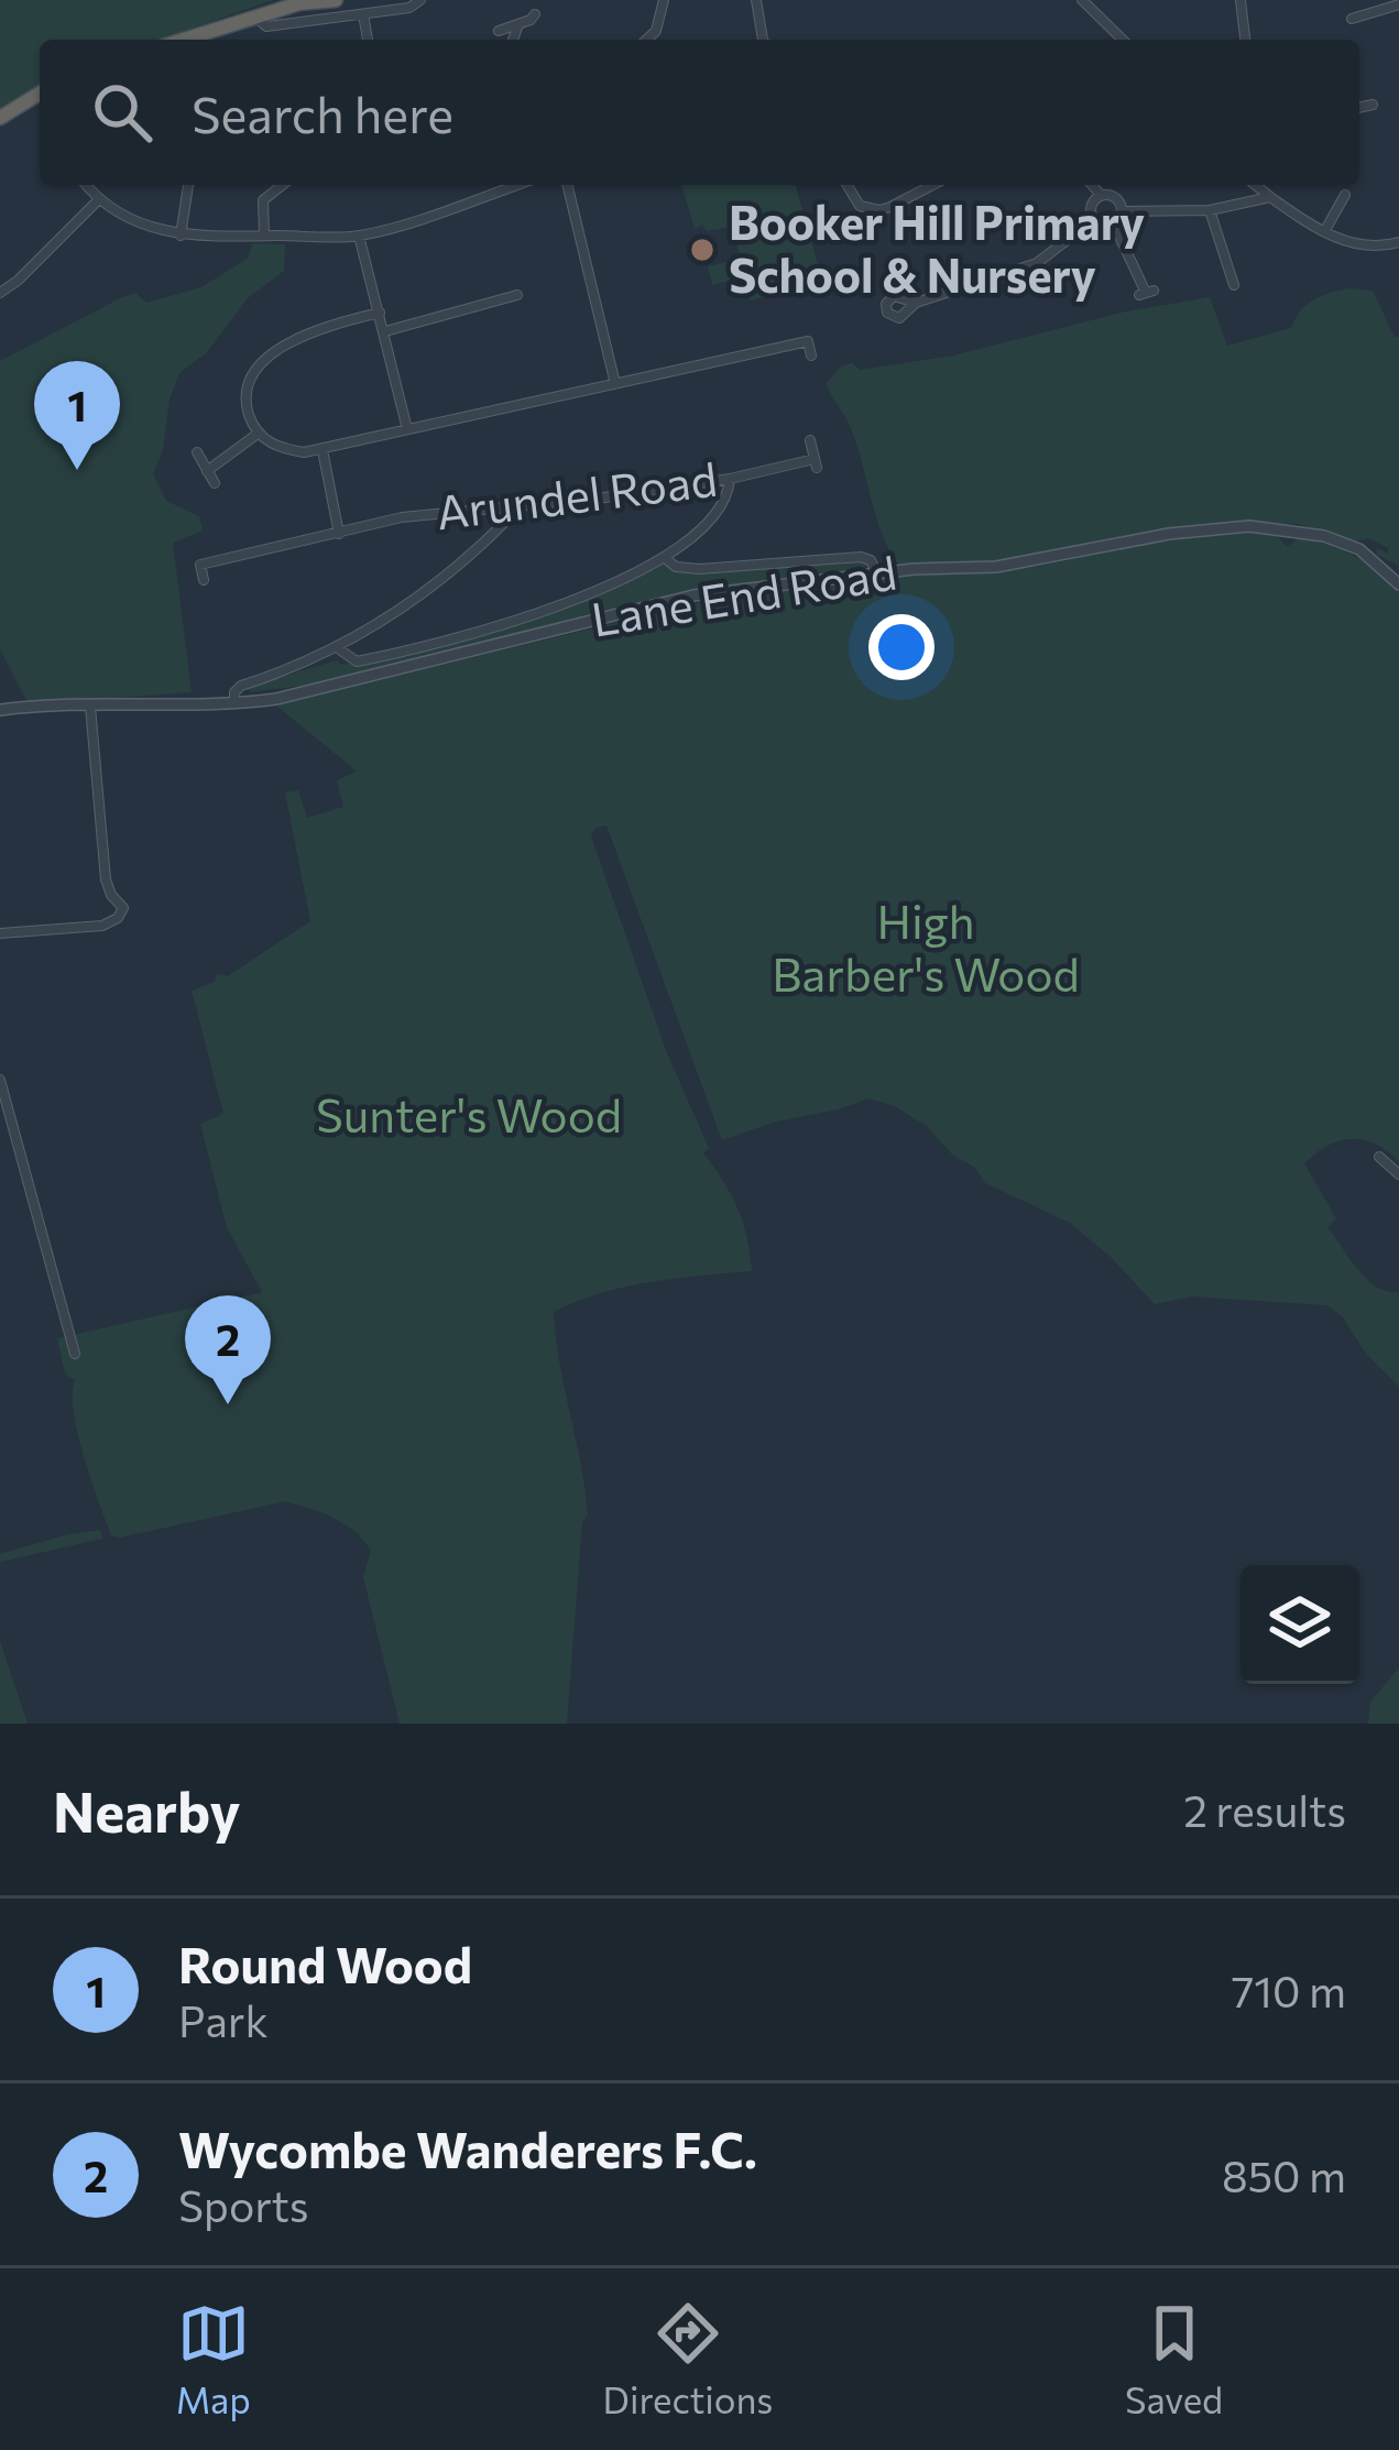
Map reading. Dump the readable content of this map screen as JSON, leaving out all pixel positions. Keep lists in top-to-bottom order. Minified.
{"streets":{"street":["Arundel Road","Lane End Road"]},"parks":["High Barber's Wood","Sunter's Wood"],"places":["Booker Hill Primary School & Nursery"],"page":{"search":"Search here","pins":["1","2"],"heading":["Nearby","2 results"],"list":[{"mark":"1","name":"Round Wood","note":"Park","value":"710 m"},{"mark":"2","name":"Wycombe Wanderers F.C.","note":"Sports","value":"850 m"}],"nav":["Map","Directions","Saved"]}}
